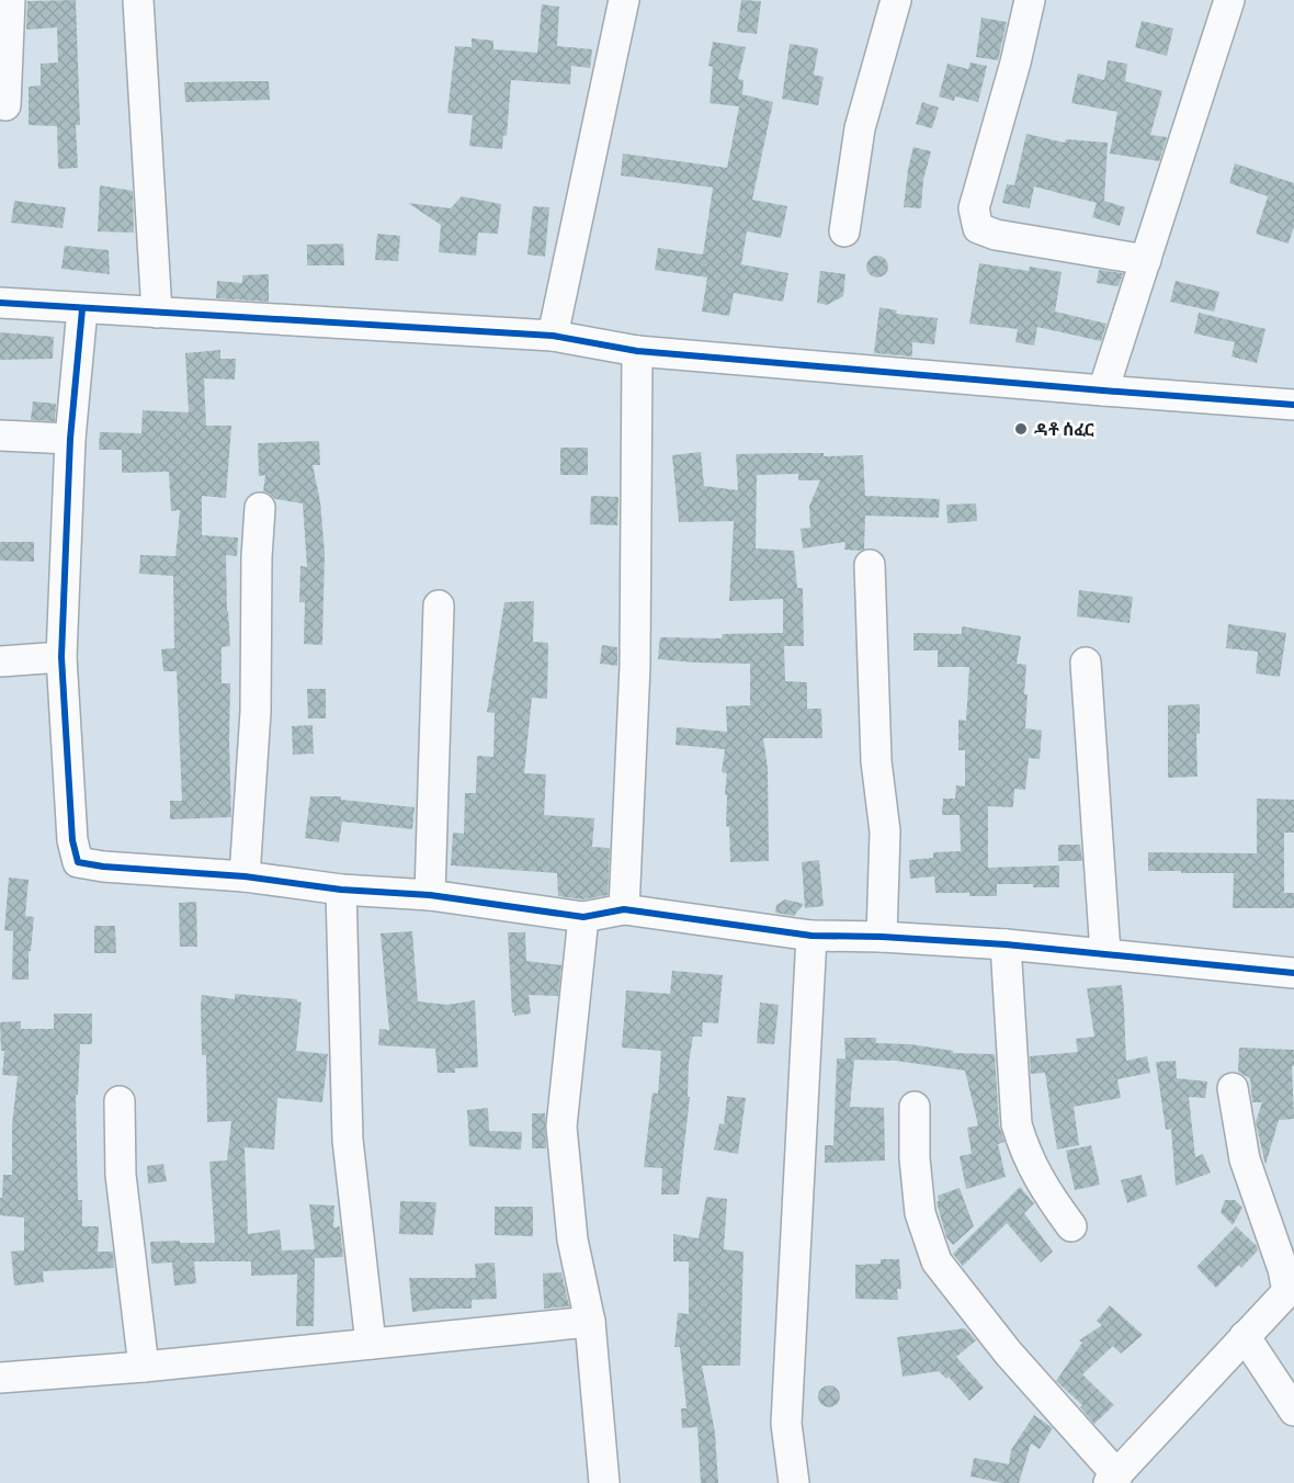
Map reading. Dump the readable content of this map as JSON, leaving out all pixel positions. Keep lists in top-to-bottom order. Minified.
{"places":["ዳቶ ሰፈር"]}
